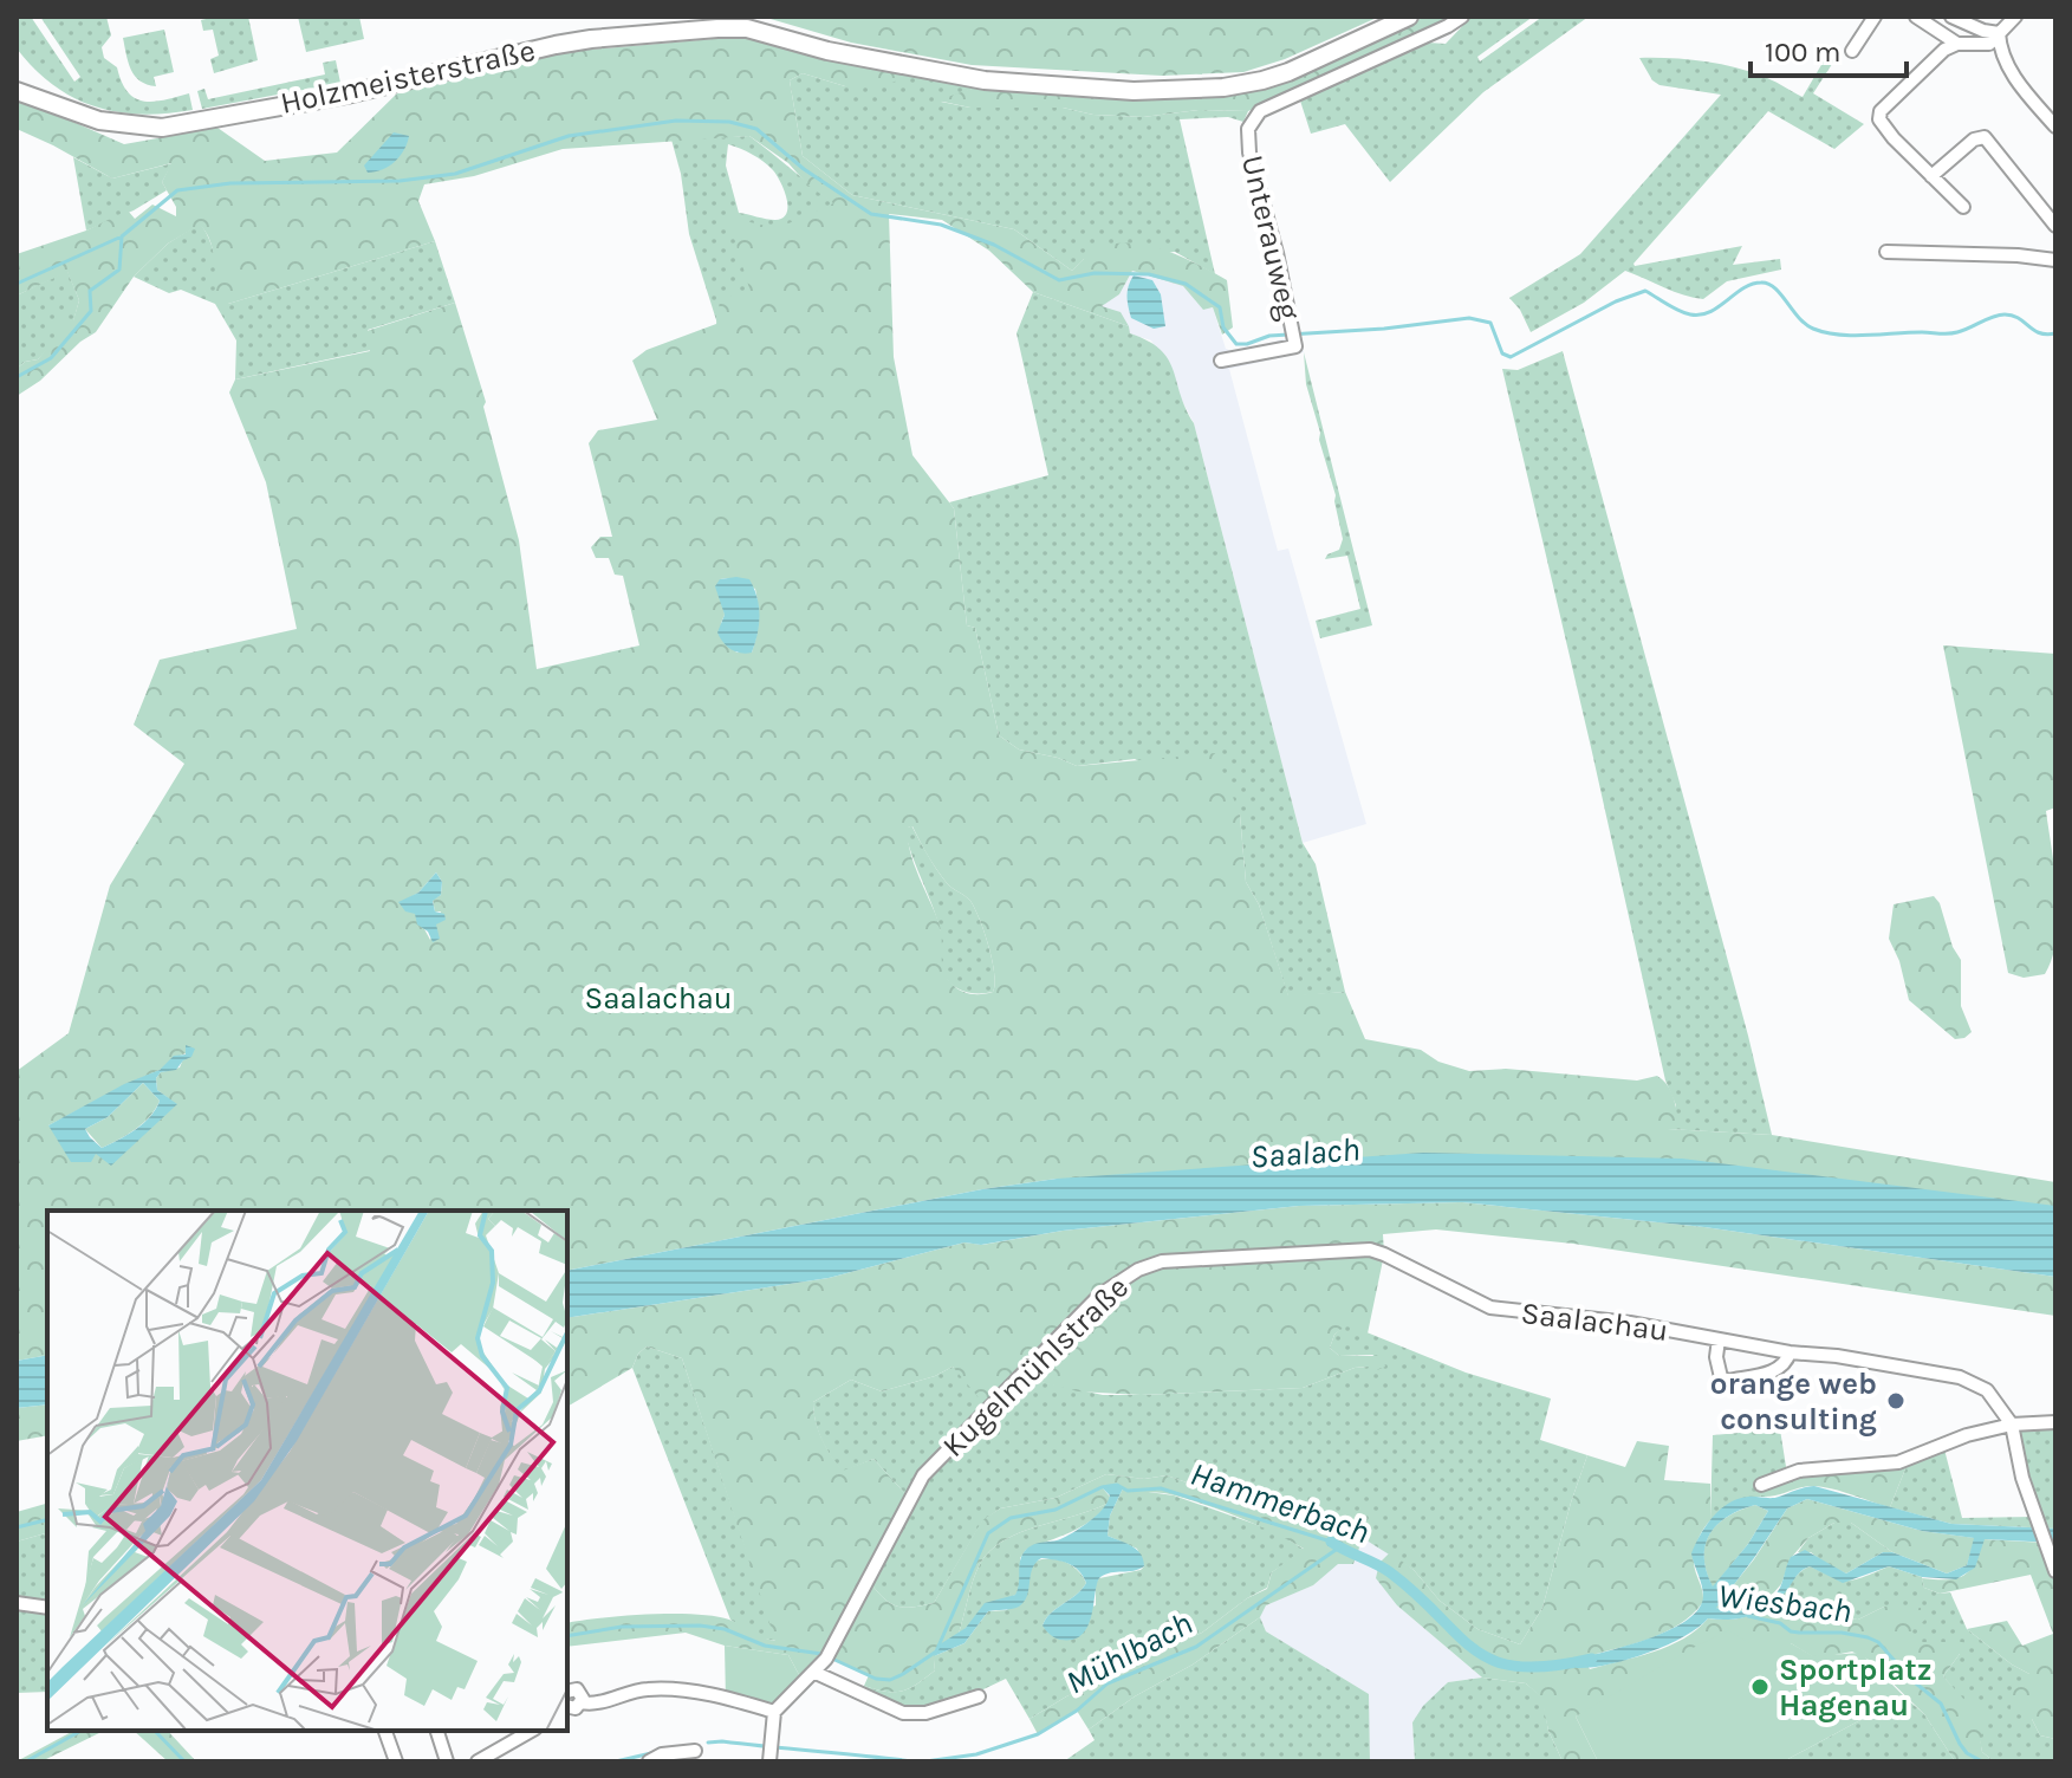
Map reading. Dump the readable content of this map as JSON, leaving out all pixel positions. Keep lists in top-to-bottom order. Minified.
{"streets":{"street":["Holzmeisterstraße","Unterauweg","Saalachau","Kugelmühlstraße"]},"crossings":[["Saalachau","Kugelmühlstraße"]],"water":["Saalach","Hammerbach","Wiesbach","Mühlbach"],"parks":["Saalachau"],"places":["orange web consulting","Sportplatz Hagenau"],"scale_bar":"100 m"}
